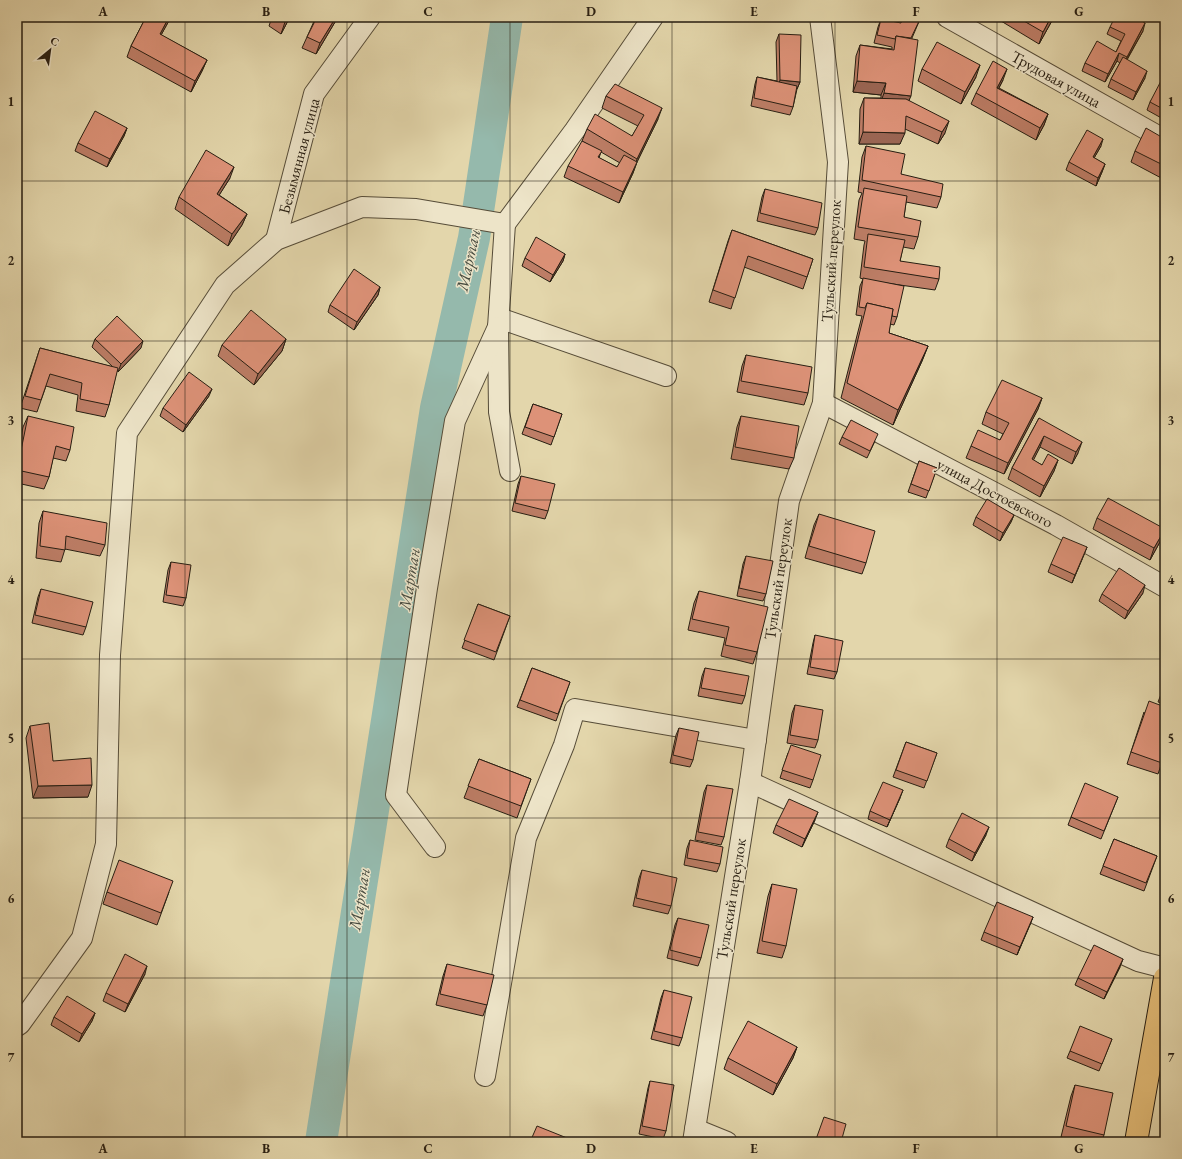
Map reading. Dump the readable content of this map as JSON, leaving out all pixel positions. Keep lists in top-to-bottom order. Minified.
{"streets":{"street":["Трудовая улица","Безымянная улица","Тульский переулок","улица Достоевского"]},"crossings":[["Тульский переулок","улица Достоевского"]],"water":["Мартан"],"north":"top right","grid":{"columns":["A","B","C","D","E","F","G"],"rows":["1","2","3","4","5","6","7"]}}
